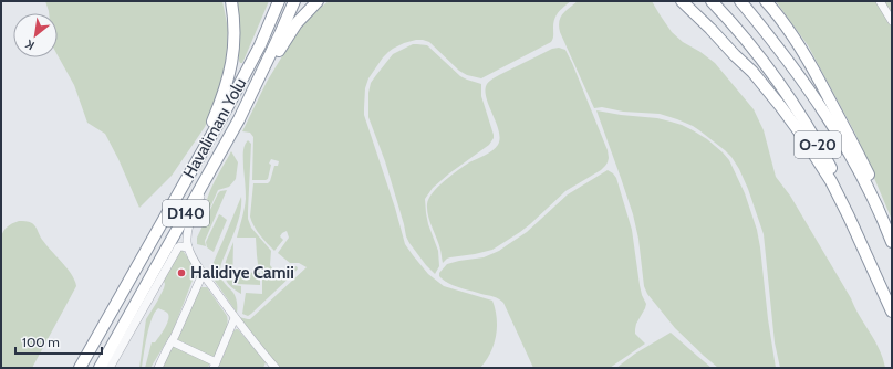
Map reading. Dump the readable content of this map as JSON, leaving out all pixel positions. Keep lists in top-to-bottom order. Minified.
{"streets":{"highway":["Havalimanı Yolu","O-20","D140"]},"places":["Halidiye Camii"],"scale_bar":"100 m","north":"bottom left"}
